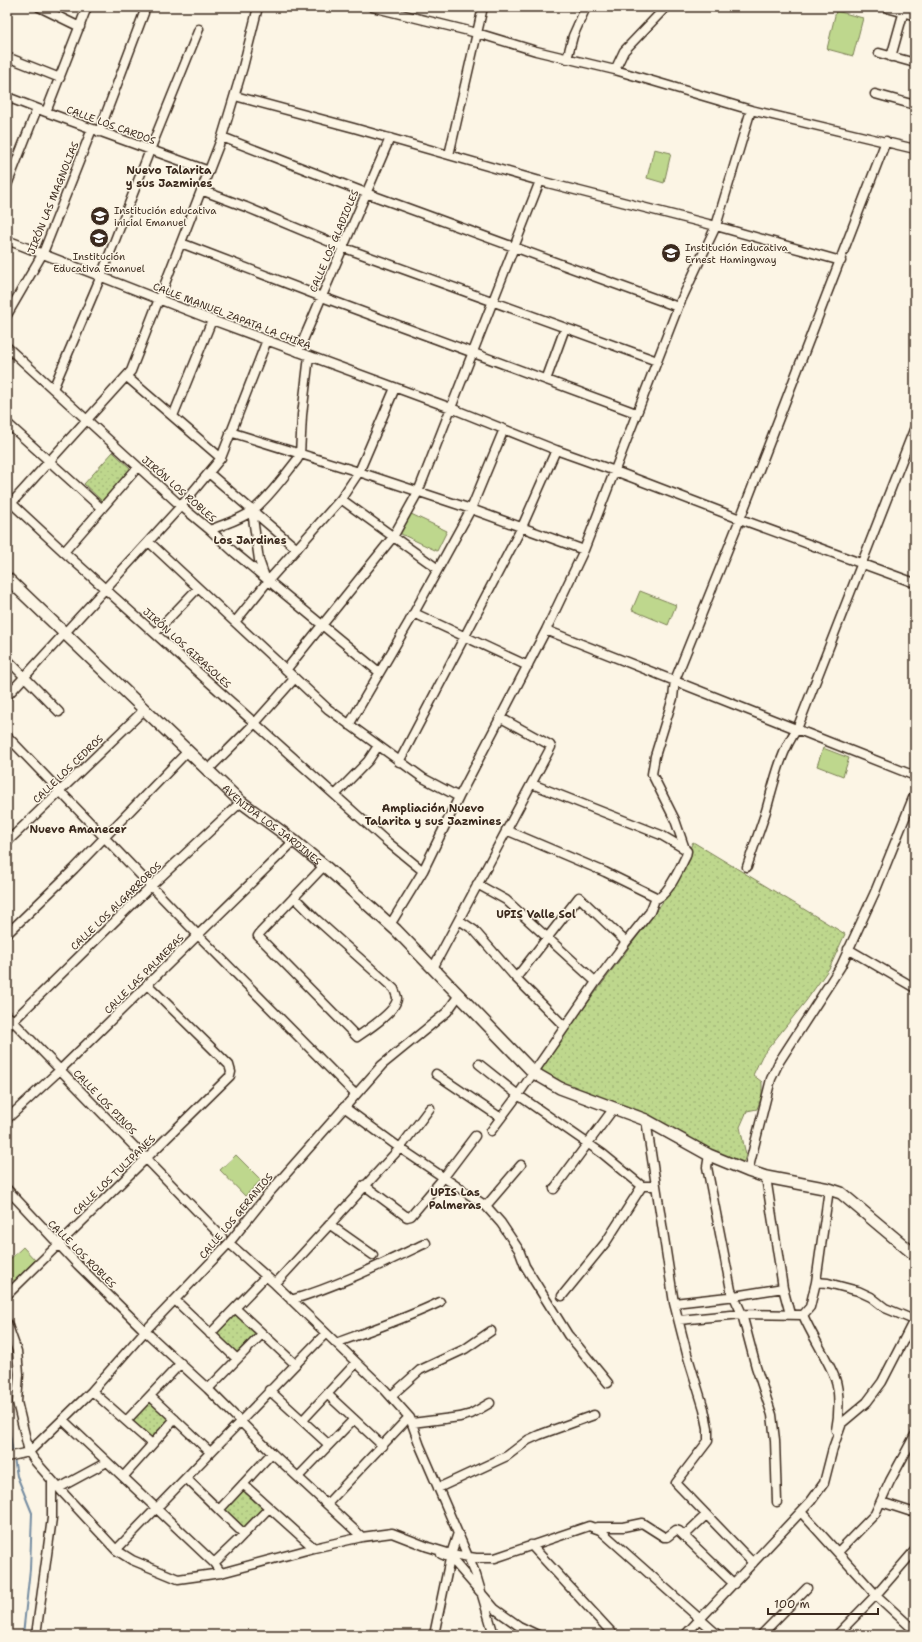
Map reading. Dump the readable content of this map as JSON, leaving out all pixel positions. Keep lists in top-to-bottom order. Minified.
{"streets":{"street":["CALLE LOS CARDOS","JIRÓN LAS MAGNOLIAS","CALLE LOS GLADIOLES","CALLE MANUEL ZAPATA LA CHIRA","JIRÓN LOS ROBLES","JIRÓN LOS GIRASOLES","CALLE LOS CEDROS","AVENIDA LOS JARDINES","CALLE LOS ALGARROBOS","CALLE LAS PALMERAS","CALLE LOS PINOS","CALLE LOS TULIPANES","CALLE LOS GERANIOS","CALLE LOS ROBLES"]},"crossings":[["CALLE LOS CARDOS","JIRÓN LAS MAGNOLIAS"],["JIRÓN LAS MAGNOLIAS","CALLE MANUEL ZAPATA LA CHIRA"],["CALLE LOS GLADIOLES","CALLE MANUEL ZAPATA LA CHIRA"],["CALLE LOS CEDROS","AVENIDA LOS JARDINES"],["AVENIDA LOS JARDINES","CALLE LOS ALGARROBOS"],["AVENIDA LOS JARDINES","CALLE LAS PALMERAS"],["AVENIDA LOS JARDINES","CALLE LOS GERANIOS"],["CALLE LOS ALGARROBOS","CALLE LOS PINOS"],["CALLE LAS PALMERAS","CALLE LOS PINOS"],["CALLE LAS PALMERAS","CALLE LOS TULIPANES"],["CALLE LOS PINOS","CALLE LOS TULIPANES"],["CALLE LOS TULIPANES","CALLE LOS ROBLES"],["CALLE LOS GERANIOS","CALLE LOS ROBLES"]],"districts":["Nuevo Talarita y sus Jazmines","Los Jardines","Ampliación Nuevo Talarita y sus Jazmines","Nuevo Amanecer","UPIS Valle Sol","UPIS Las Palmeras"],"places":{"school or university":["Institución educativa inicial Emanuel","Institución Educativa Emanuel","Institución Educativa Ernest Hamingway"]},"scale_bar":"100 m"}
